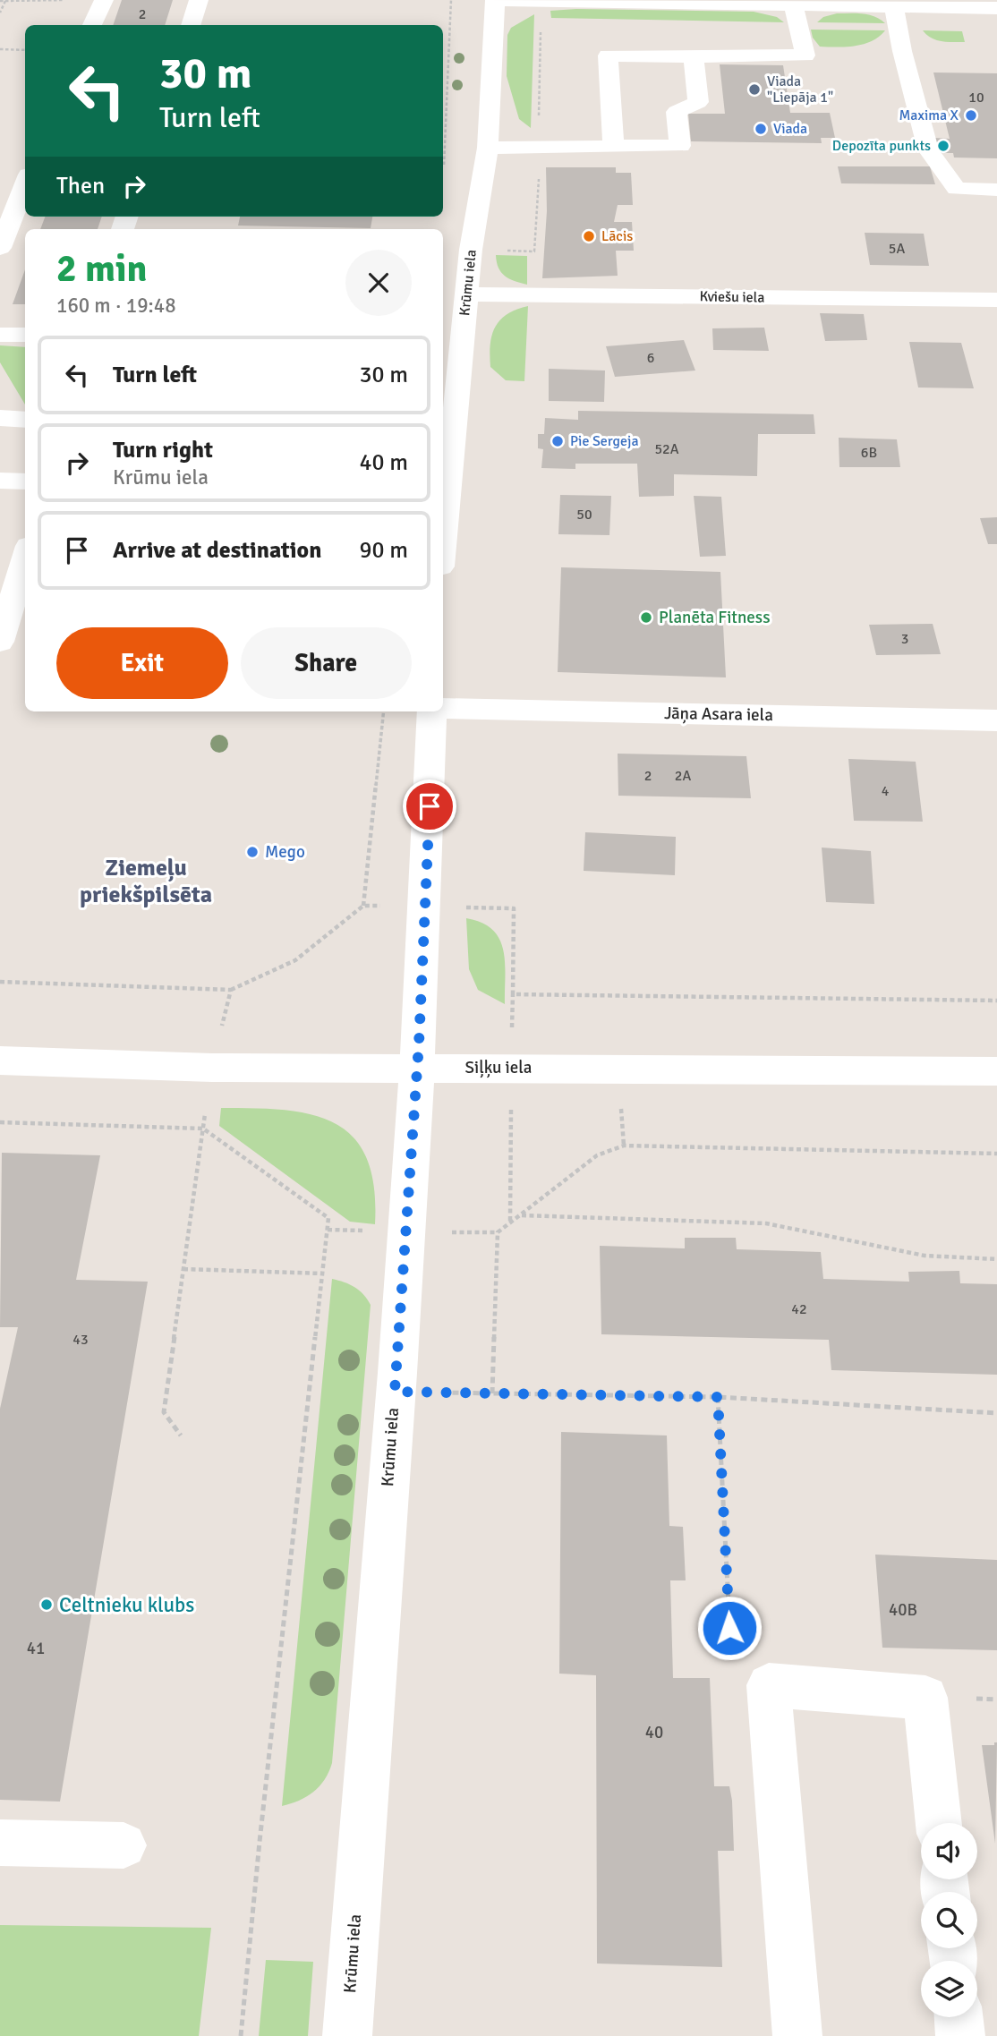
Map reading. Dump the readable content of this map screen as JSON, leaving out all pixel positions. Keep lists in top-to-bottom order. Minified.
{"streets":{"street":["Krūmu iela","Kviešu iela","Jāņa Asara iela","Siļķu iela"]},"crossings":[["Krūmu iela","Kviešu iela"],["Krūmu iela","Siļķu iela"]],"districts":["Ziemeļu priekšpilsēta"],"places":["Viada \"Liepāja 1\"","Maxima X","Viada","Depozīta punkts","Lācis","Pie Sergeja","Planēta Fitness","Mego","Celtnieku klubs"],"house_numbers":["2","10","5A","6","52A","6B","50","3","2","2A","4","42","43","40B","41","40"],"page":{"turn":["30 m","Turn left"],"then":"Then","heading":["2 min","160 m · 19:48"],"list":[{"name":"Turn left","value":"30 m"},{"name":"Turn right","note":"Krūmu iela","value":"40 m"},{"name":"Arrive at destination","value":"90 m"}],"buttons":["Exit","Share"]}}
